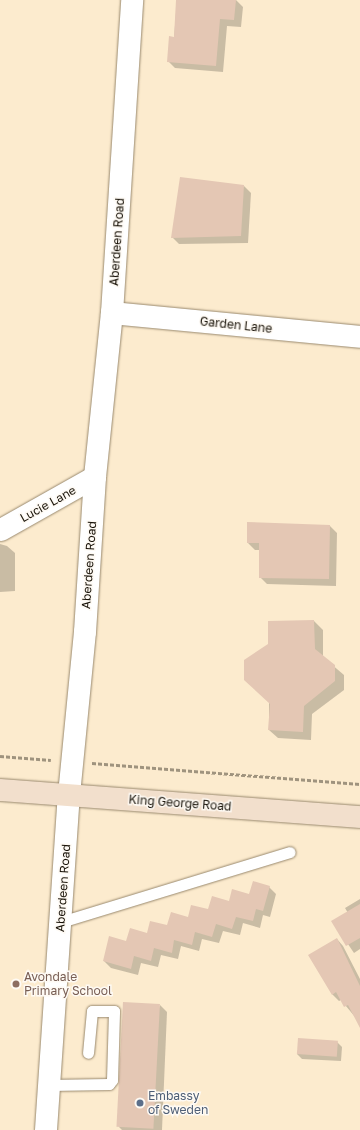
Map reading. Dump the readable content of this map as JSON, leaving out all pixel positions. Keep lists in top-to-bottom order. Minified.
{"streets":{"main road":["King George Road"],"street":["Aberdeen Road","Garden Lane","Lucie Lane"]},"crossings":[["Aberdeen Road","Garden Lane"],["Aberdeen Road","Lucie Lane"],["Aberdeen Road","King George Road"]],"places":["Avondale Primary School","Embassy of Sweden"]}
